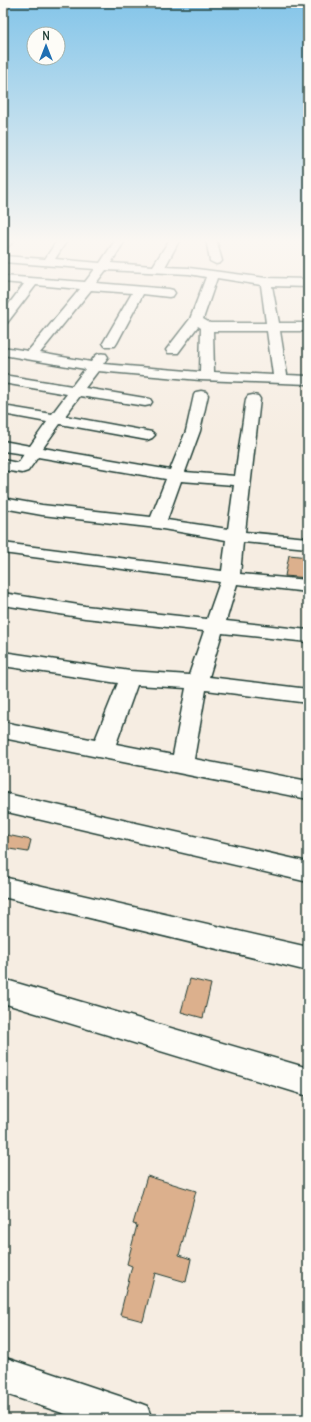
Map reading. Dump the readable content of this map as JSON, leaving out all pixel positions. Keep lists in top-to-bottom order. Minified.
{"north":"top"}
